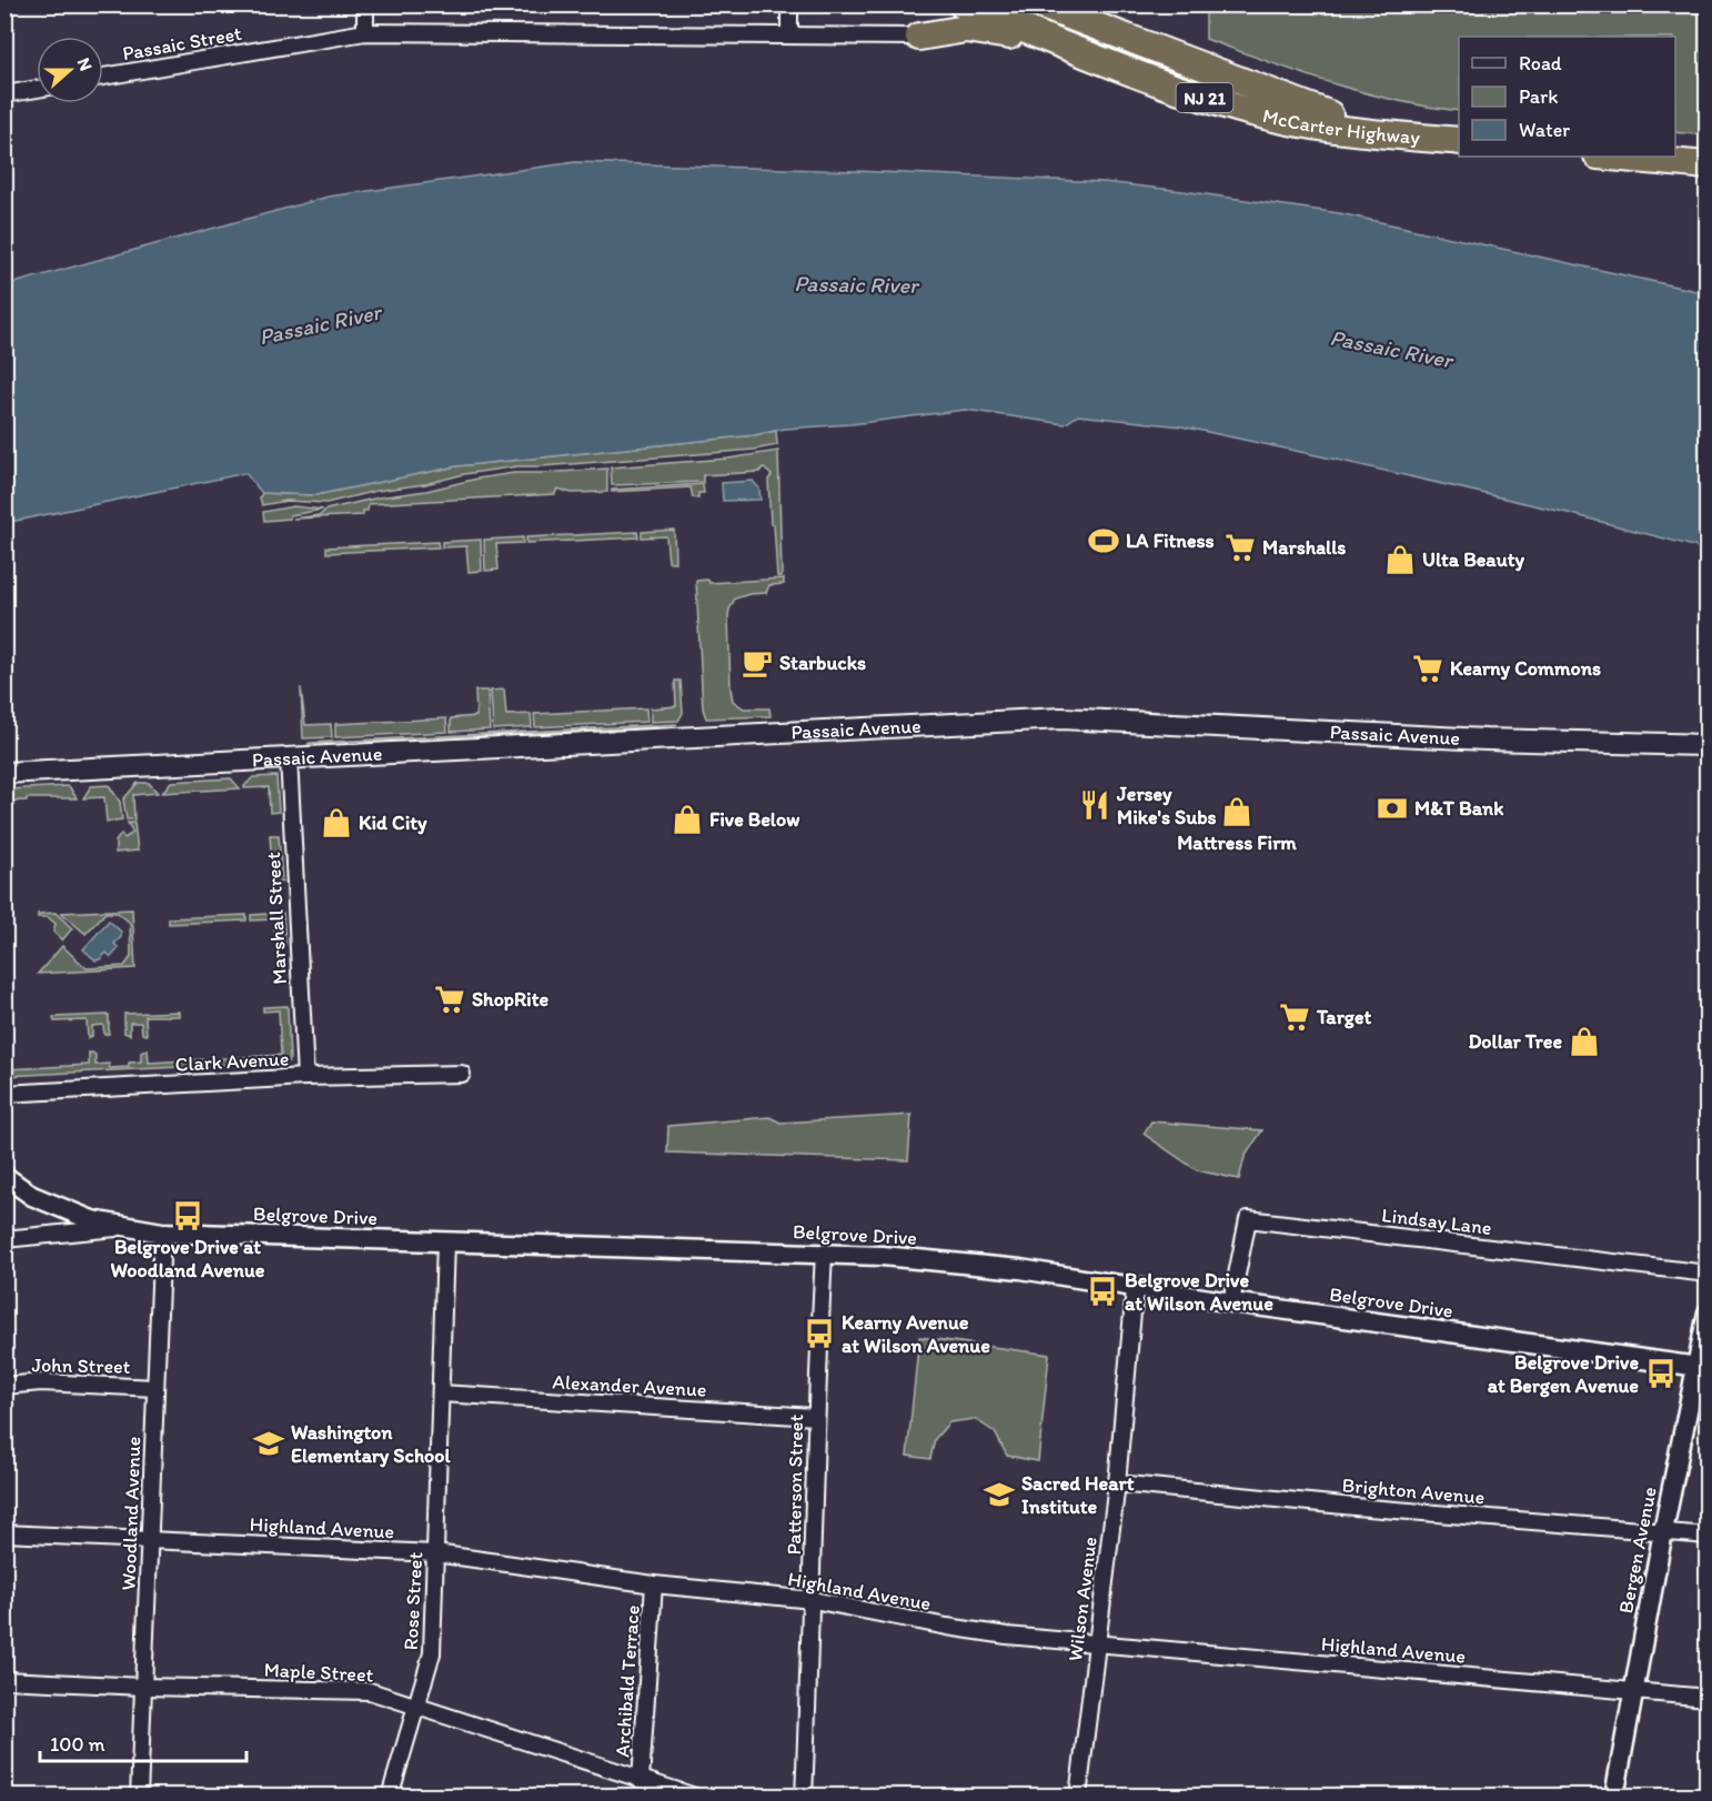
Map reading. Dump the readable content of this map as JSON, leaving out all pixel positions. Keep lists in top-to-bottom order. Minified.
{"streets":{"highway":["NJ 21","McCarter Highway"],"main road":["Passaic Avenue"],"street":["Passaic Street","Marshall Street","Clark Avenue","Belgrove Drive","Lindsay Lane","John Street","Alexander Avenue","Patterson Street","Brighton Avenue","Woodland Avenue","Highland Avenue","Bergen Avenue","Wilson Avenue","Rose Street","Maple Street","Archibald Terrace"]},"crossings":[["Passaic Avenue","Marshall Street"],["Marshall Street","Clark Avenue"],["Belgrove Drive","Lindsay Lane"],["Belgrove Drive","Patterson Street"],["Belgrove Drive","Woodland Avenue"],["Belgrove Drive","Bergen Avenue"],["Belgrove Drive","Wilson Avenue"],["Belgrove Drive","Rose Street"],["John Street","Woodland Avenue"],["Alexander Avenue","Patterson Street"],["Alexander Avenue","Rose Street"],["Patterson Street","Highland Avenue"],["Brighton Avenue","Bergen Avenue"],["Brighton Avenue","Wilson Avenue"],["Woodland Avenue","Highland Avenue"],["Woodland Avenue","Maple Street"],["Highland Avenue","Bergen Avenue"],["Highland Avenue","Wilson Avenue"],["Highland Avenue","Rose Street"],["Highland Avenue","Archibald Terrace"],["Rose Street","Maple Street"],["Maple Street","Archibald Terrace"]],"water":["Passaic River"],"places":{"sports":["LA Fitness"],"supermarket":["Marshalls","Kearny Commons","ShopRite","Target"],"shop":["Ulta Beauty","Mattress Firm","Five Below","Kid City","Dollar Tree"],"cafe":["Starbucks"],"restaurant":["Jersey Mike's Subs"],"bank":["M&T Bank"],"bus stop":["Belgrove Drive at Woodland Avenue","Belgrove Drive at Wilson Avenue","Kearny Avenue at Wilson Avenue","Belgrove Drive at Bergen Avenue"],"school or university":["Washington Elementary School","Sacred Heart Institute"]},"legend":["Road","Park","Water"],"scale_bar":"100 m","north":"right"}
